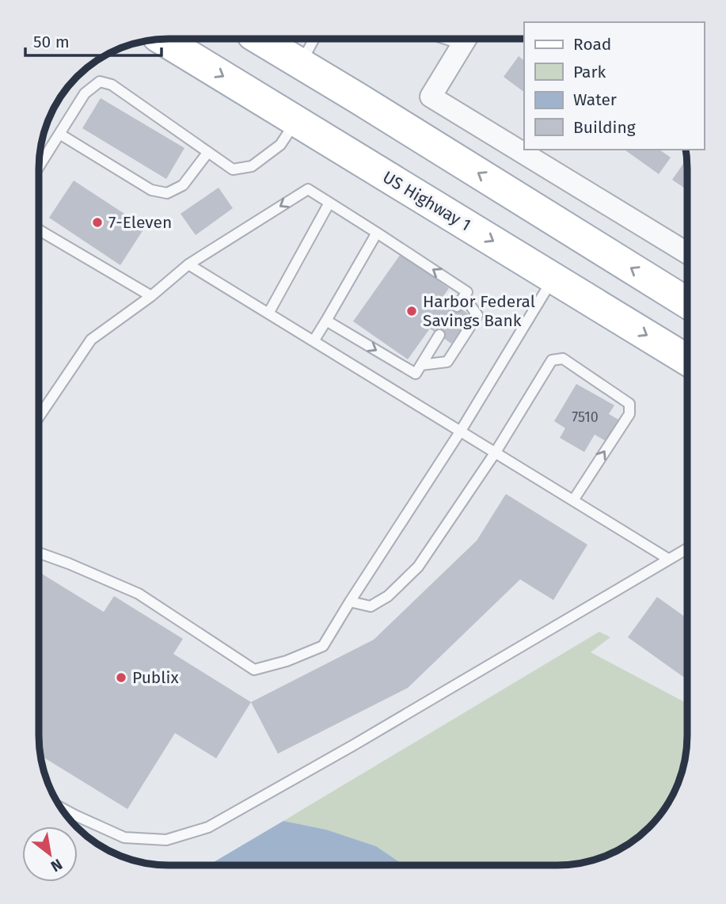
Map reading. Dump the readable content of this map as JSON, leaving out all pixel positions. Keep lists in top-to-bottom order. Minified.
{"streets":{"main road":["US Highway 1"]},"places":["7-Eleven","Harbor Federal Savings Bank","Publix"],"house_numbers":["7510"],"legend":["Road","Park","Water","Building"],"scale_bar":"50 m","north":"bottom right"}
